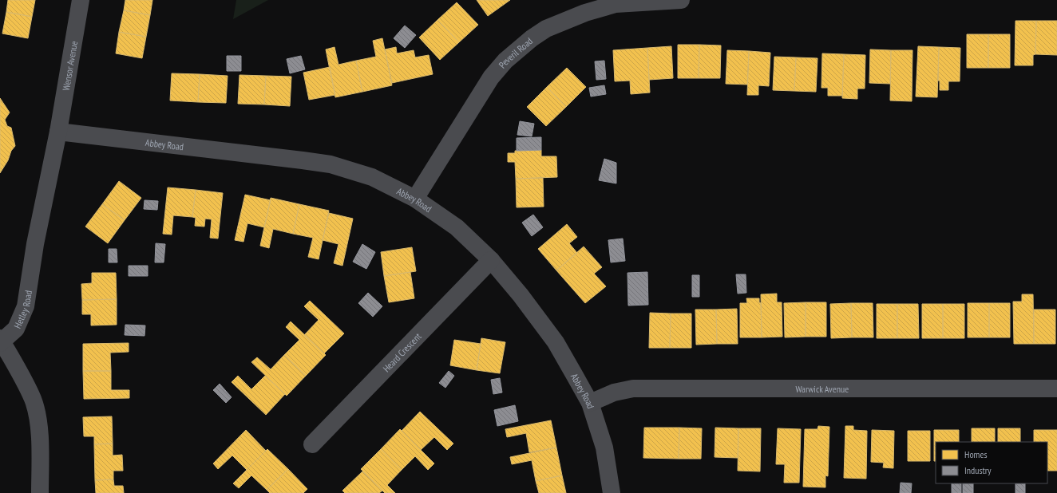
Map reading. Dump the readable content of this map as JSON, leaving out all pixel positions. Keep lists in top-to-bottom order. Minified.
{"streets":{"street":["Peveril Road","Wensor Avenue","Abbey Road","Hetley Road","Heard Crescent","Warwick Avenue"]},"crossings":[["Peveril Road","Abbey Road"],["Wensor Avenue","Abbey Road"],["Wensor Avenue","Hetley Road"],["Abbey Road","Hetley Road"],["Abbey Road","Heard Crescent"],["Abbey Road","Warwick Avenue"]],"legend":["Homes","Industry"]}
